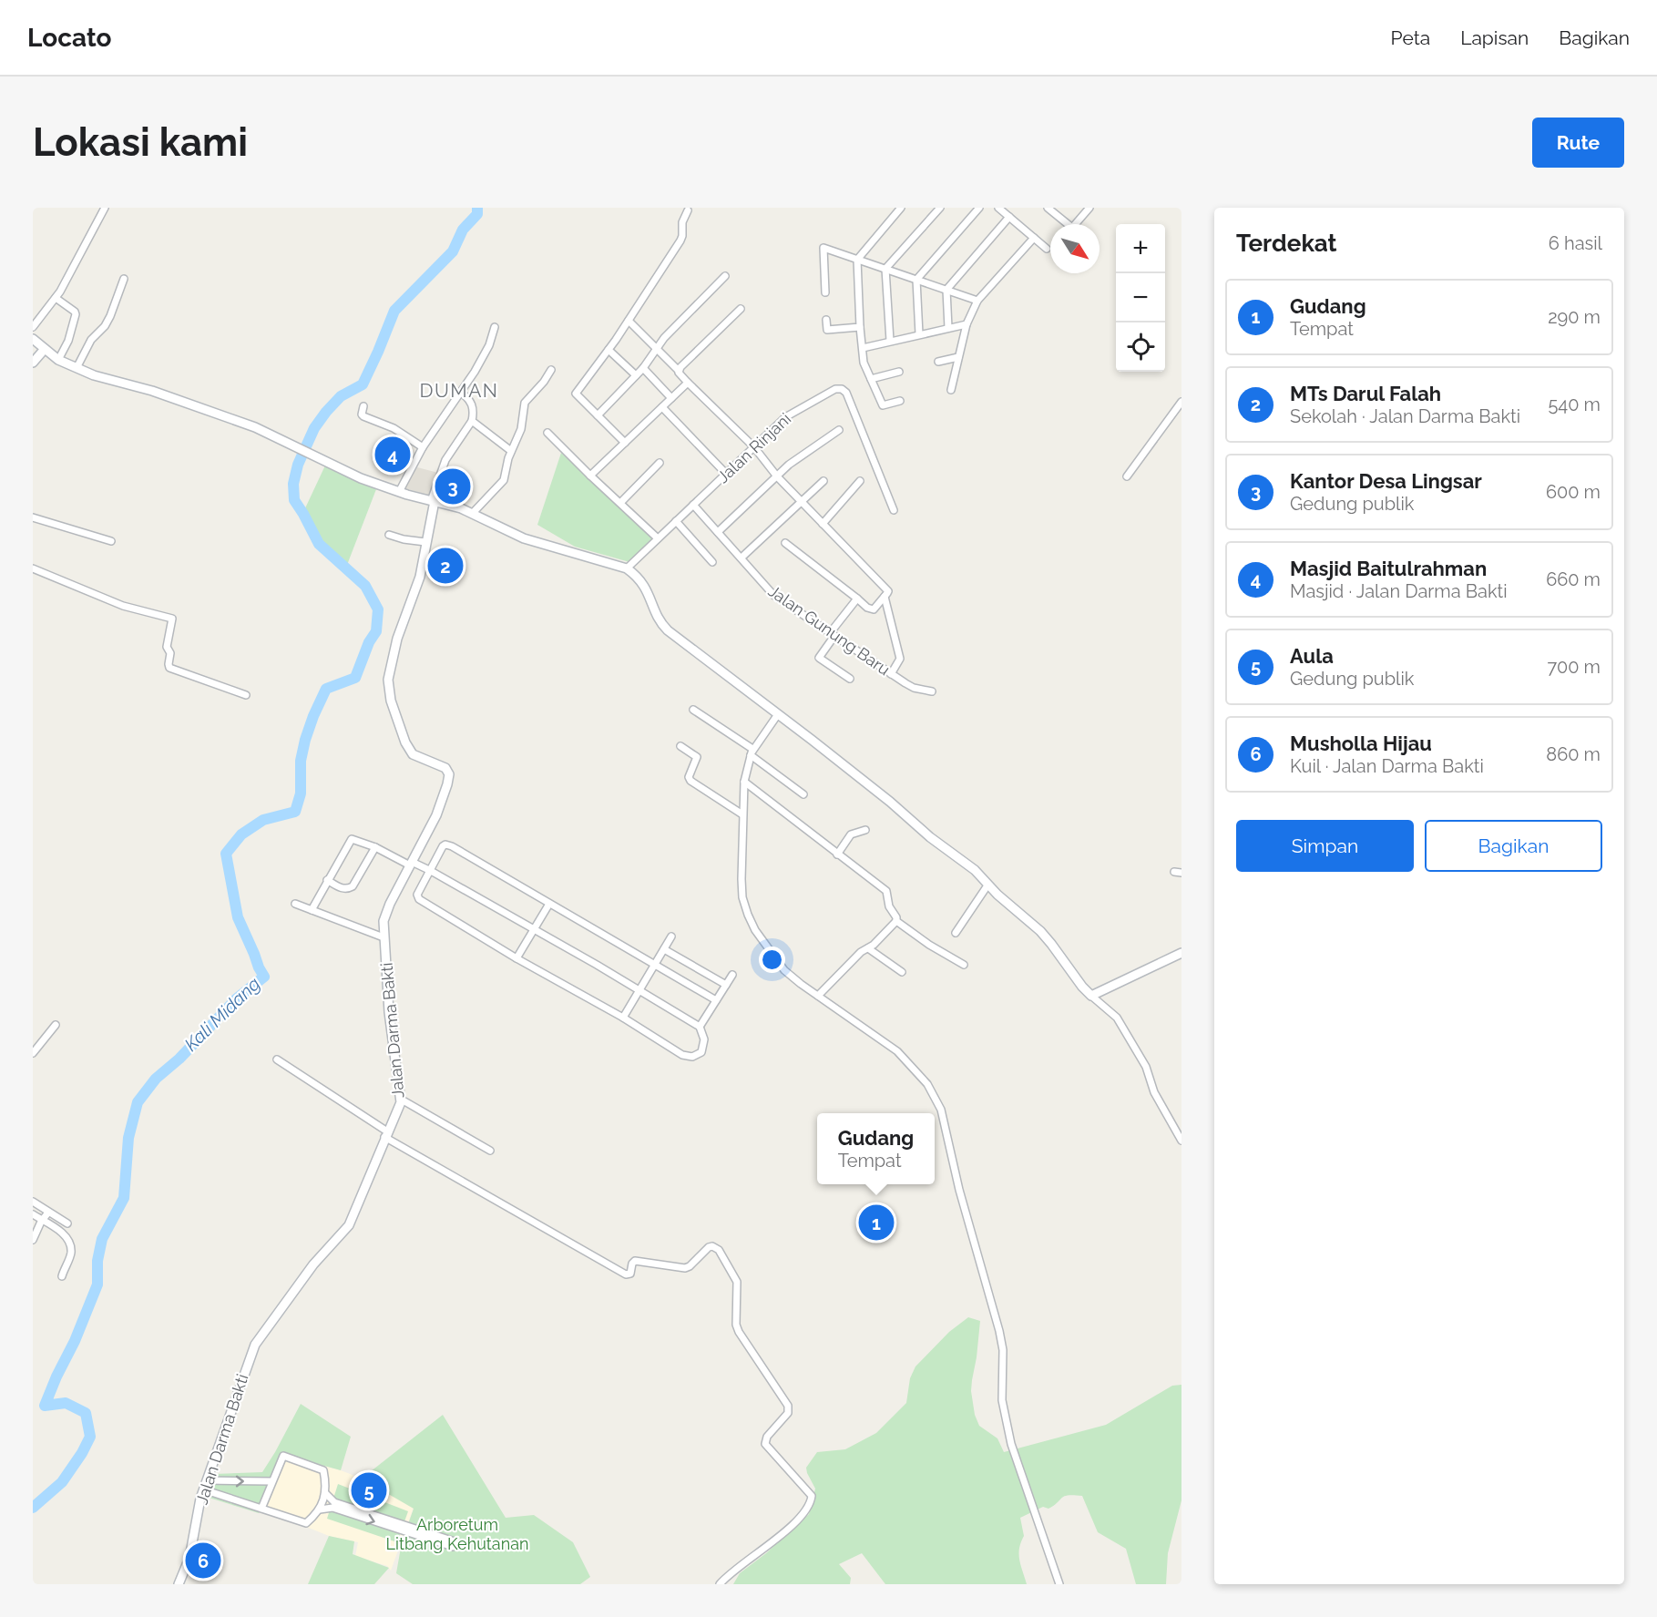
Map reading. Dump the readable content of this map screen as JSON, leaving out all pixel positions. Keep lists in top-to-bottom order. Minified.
{"streets":{"street":["Jalan Rinjani","Jalan Gunung Baru","Jalan Darma Bakti"]},"crossings":[["Jalan Rinjani","Jalan Gunung Baru"]],"districts":["DUMAN"],"water":["Kali Midang"],"parks":["Arboretum Litbang Kehutanan"],"north":"bottom right","page":{"header":"Locato","nav":["Peta","Lapisan","Bagikan"],"buttons":["Rute",["Simpan","Bagikan"]],"title":"Lokasi kami","heading":["Terdekat","6 hasil"],"map_buttons":["+","−"],"list":[{"mark":"1","name":"Gudang","note":"Tempat","value":"290 m"},{"mark":"2","name":"MTs Darul Falah","note":"Sekolah · Jalan Darma Bakti","value":"540 m"},{"mark":"3","name":"Kantor Desa Lingsar","note":"Gedung publik","value":"600 m"},{"mark":"4","name":"Masjid Baitulrahman","note":"Masjid · Jalan Darma Bakti","value":"660 m"},{"mark":"5","name":"Aula","note":"Gedung publik","value":"700 m"},{"mark":"6","name":"Musholla Hijau","note":"Kuil · Jalan Darma Bakti","value":"860 m"}],"pins":["4","3","2","1","5","6"],"popup":["Gudang","Tempat"]}}
